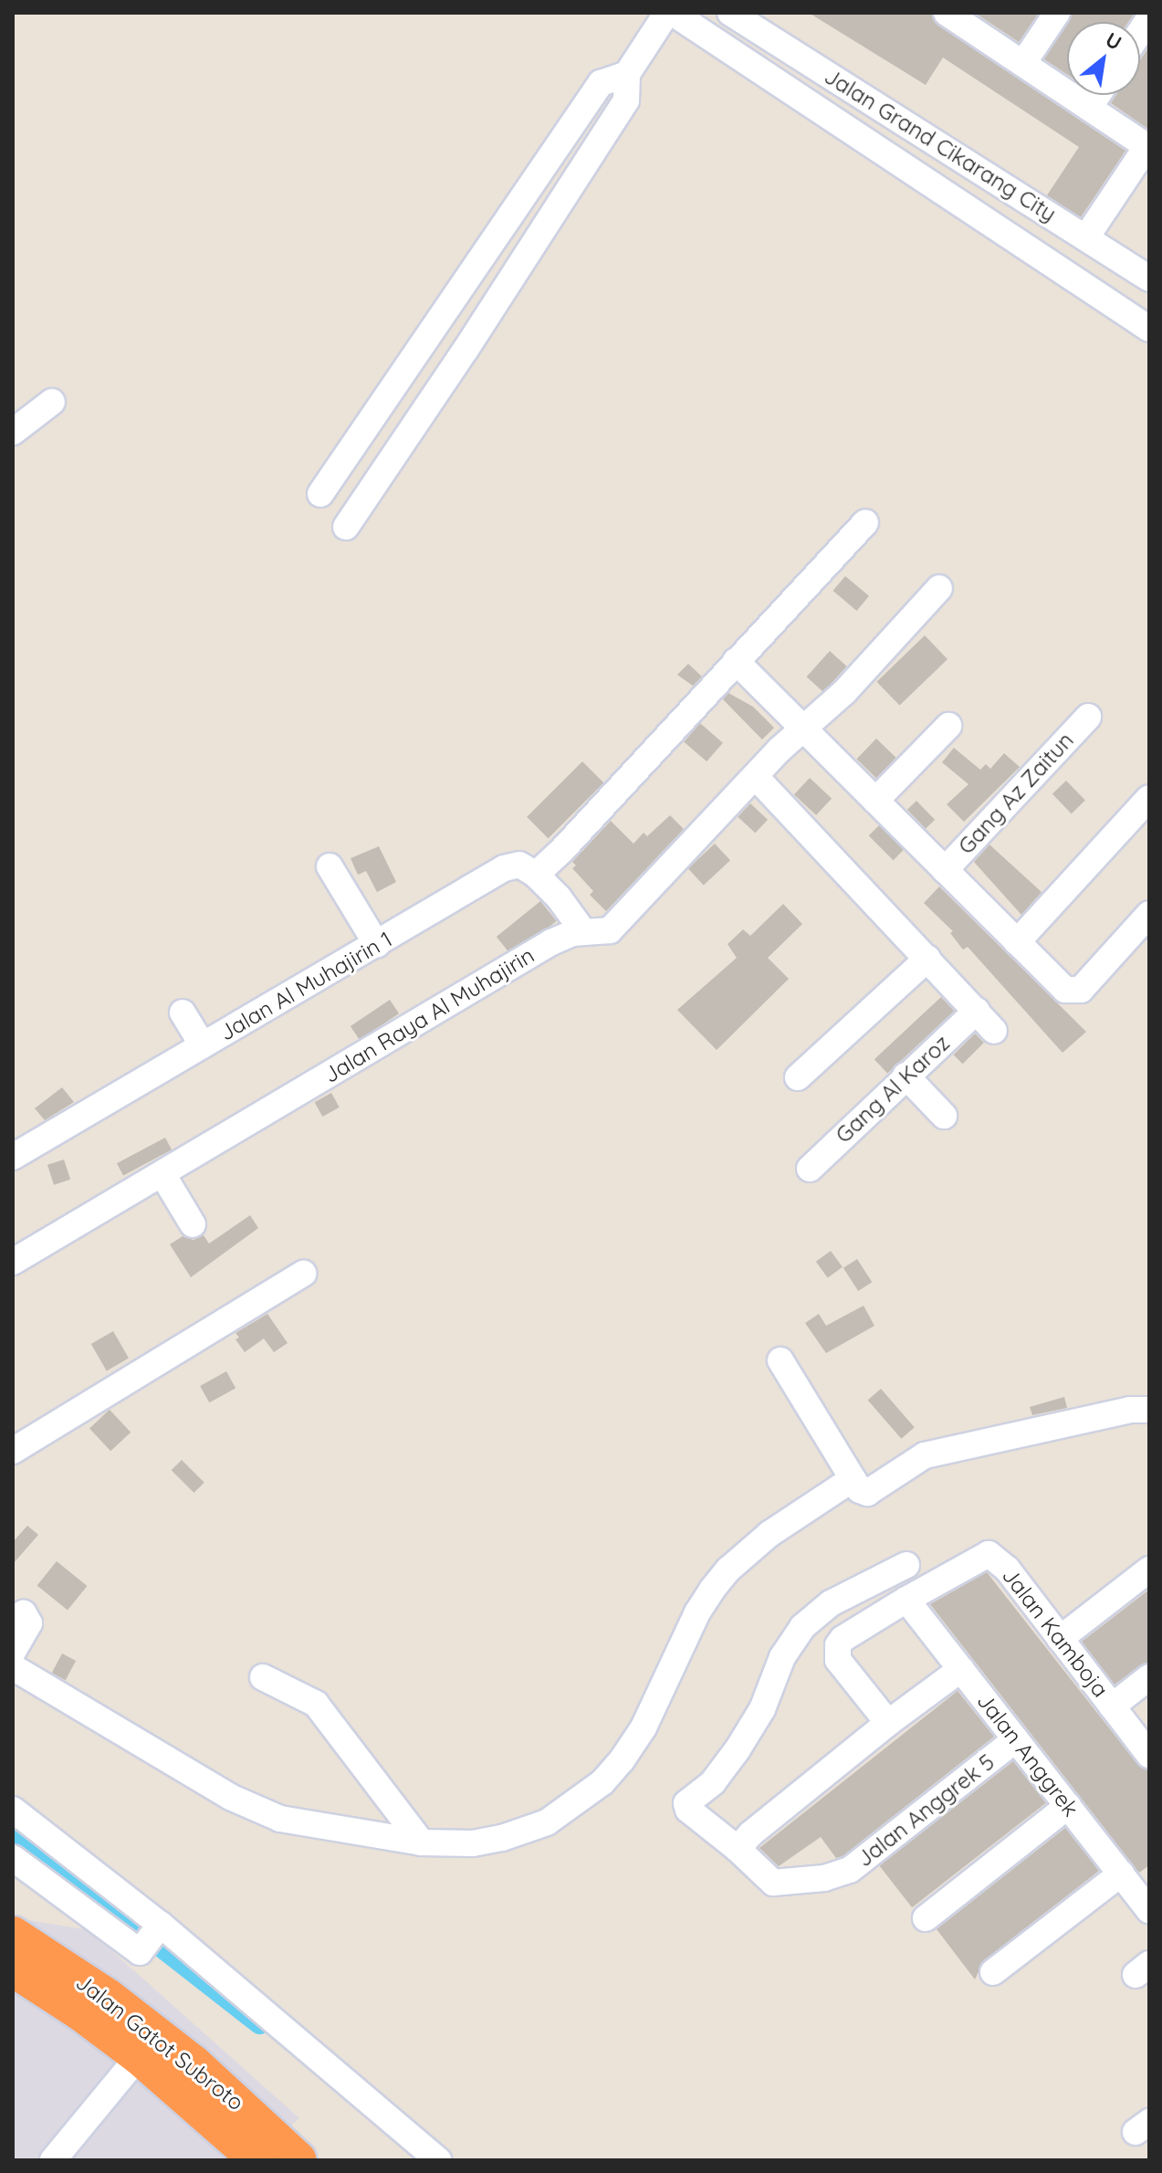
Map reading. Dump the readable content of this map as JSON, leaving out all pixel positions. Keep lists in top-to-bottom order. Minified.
{"streets":{"highway":["Jalan Gatot Subroto"],"street":["Jalan Grand Cikarang City","Gang Az Zaitun","Jalan Al Muhajirin 1","Jalan Raya Al Muhajirin","Gang Al Karoz","Jalan Kamboja","Jalan Anggrek","Jalan Anggrek 5"]},"crossings":[["Jalan Kamboja","Jalan Anggrek"],["Jalan Anggrek","Jalan Anggrek 5"]],"north":"top right"}
